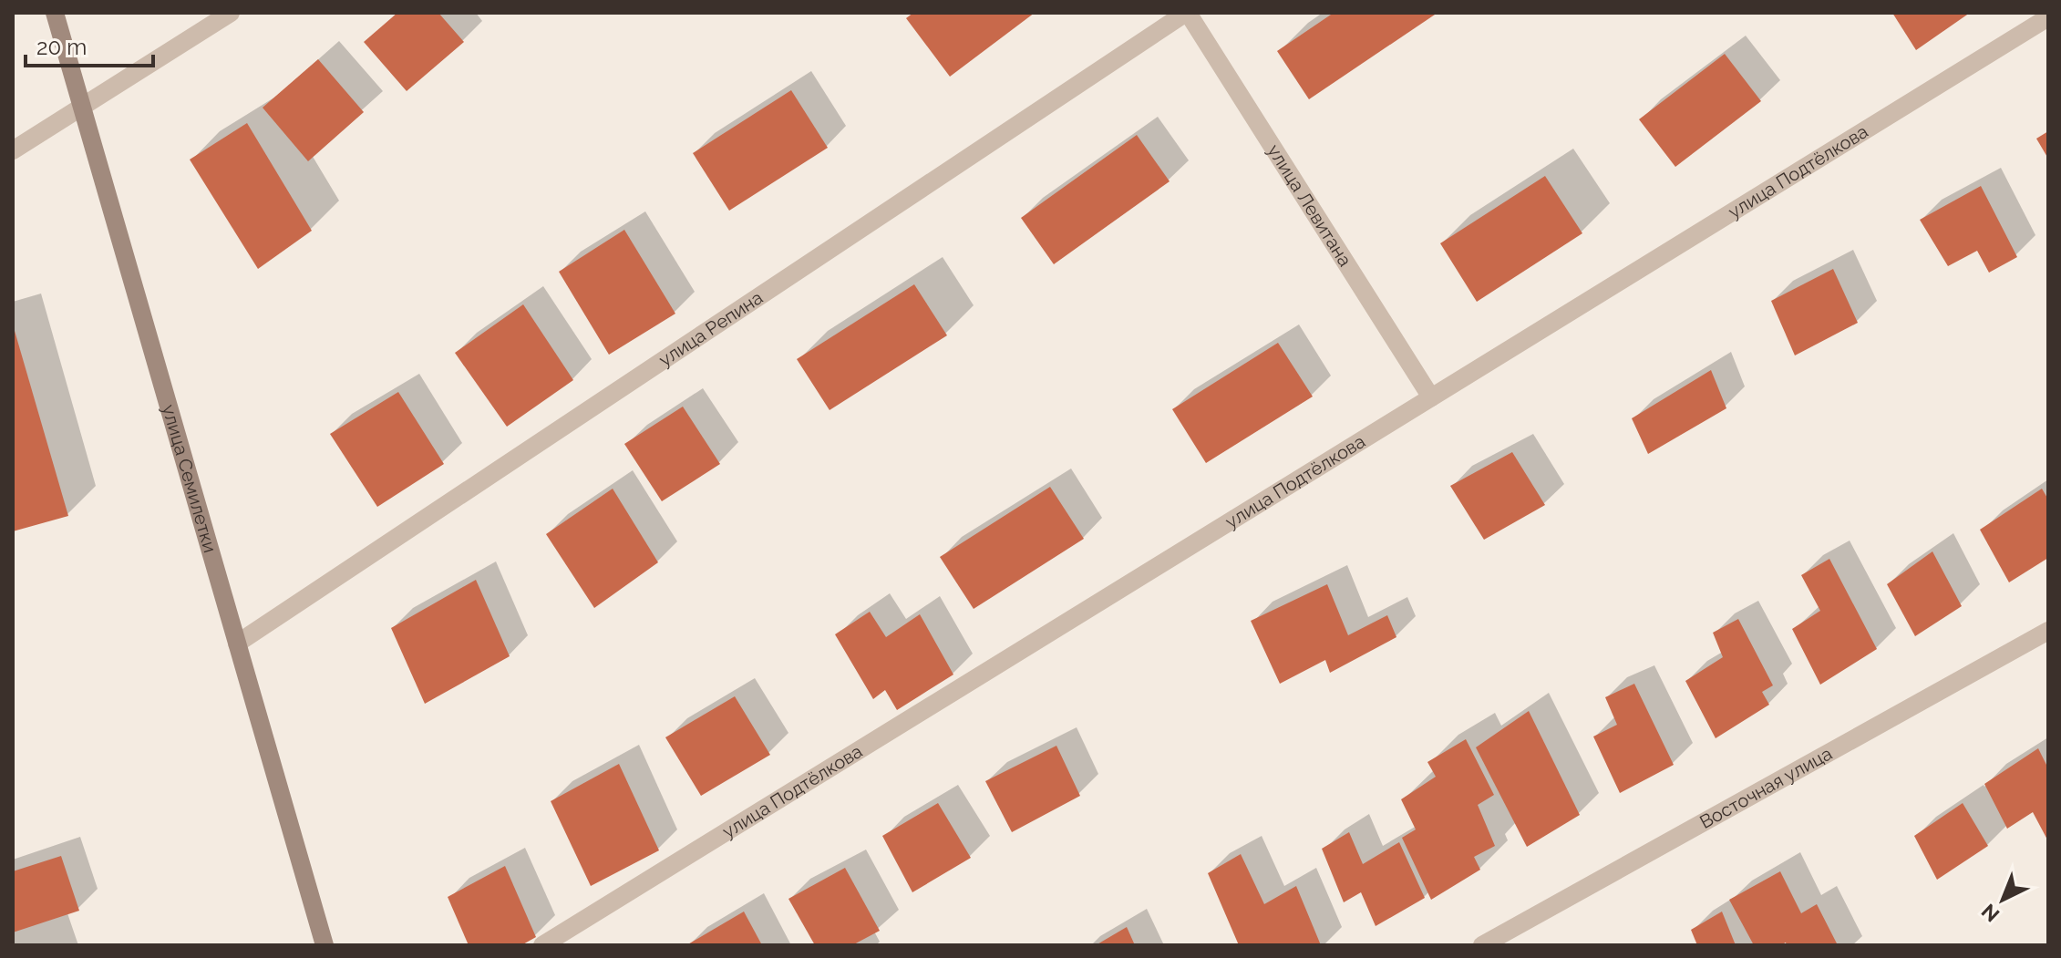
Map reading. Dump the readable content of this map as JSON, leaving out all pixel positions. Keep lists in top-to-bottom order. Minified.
{"streets":{"street":["улица Подтёлкова","улица Левитана","улица Репина","улица Семилетки","Восточная улица"]},"crossings":[["улица Подтёлкова","улица Левитана"],["улица Левитана","улица Репина"],["улица Репина","улица Семилетки"]],"scale_bar":"20 m","north":"bottom left"}
